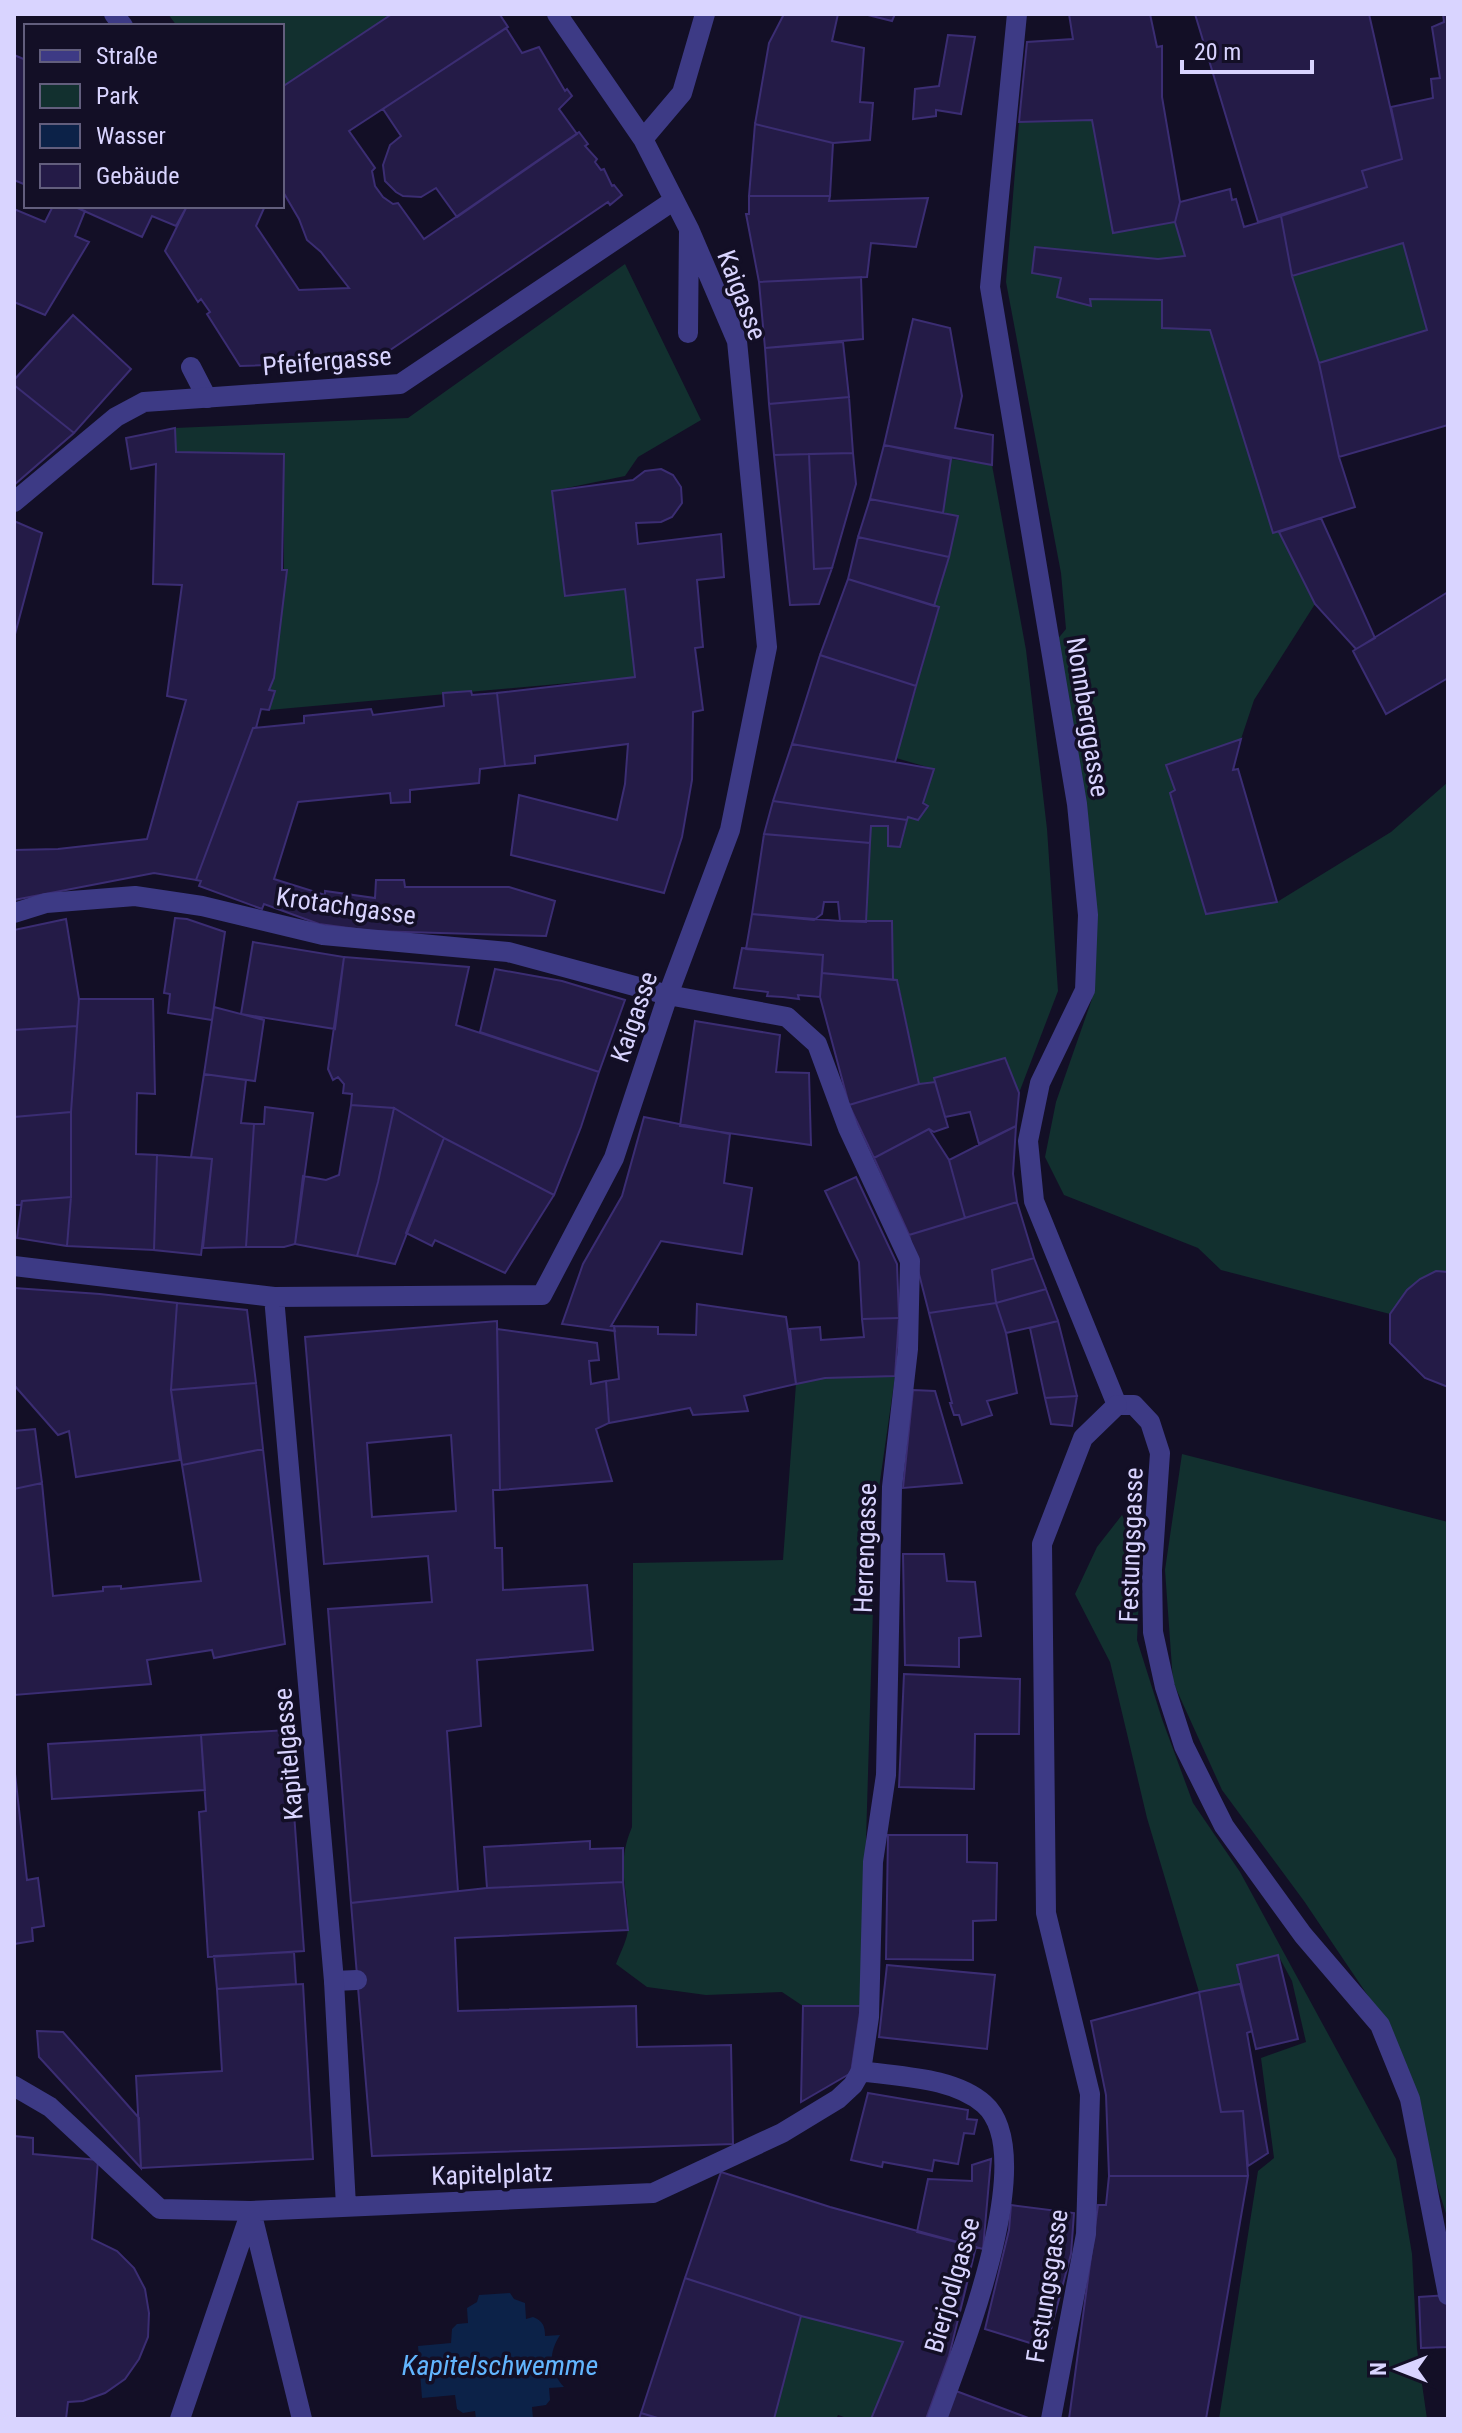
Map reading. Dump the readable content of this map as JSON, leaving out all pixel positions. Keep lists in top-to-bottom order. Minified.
{"streets":{"street":["Kaigasse","Pfeifergasse","Nonnberggasse","Krotachgasse","Festungsgasse","Herrengasse","Kapitelgasse","Kapitelplatz","Bierjodlgasse"]},"crossings":[["Kaigasse","Pfeifergasse"],["Kaigasse","Krotachgasse"],["Kaigasse","Herrengasse"],["Kaigasse","Kapitelgasse"],["Nonnberggasse","Festungsgasse"],["Krotachgasse","Herrengasse"],["Herrengasse","Kapitelplatz"],["Herrengasse","Bierjodlgasse"],["Kapitelgasse","Kapitelplatz"],["Kapitelplatz","Bierjodlgasse"]],"water":["Kapitelschwemme"],"legend":["Straße","Park","Wasser","Gebäude"],"scale_bar":"20 m","north":"left"}
